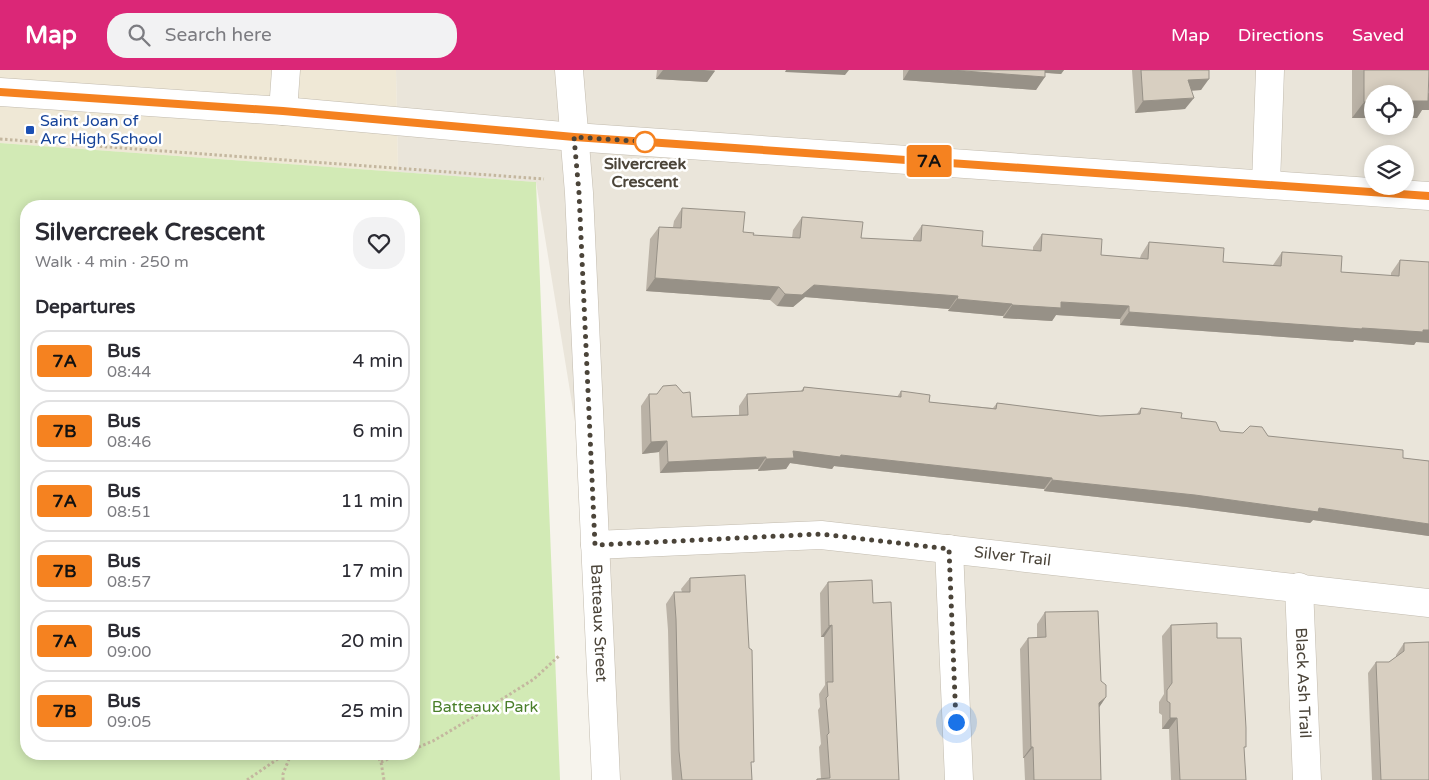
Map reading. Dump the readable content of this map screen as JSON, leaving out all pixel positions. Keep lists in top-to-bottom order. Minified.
{"streets":{"street":["Silver Trail","Batteaux Street","Black Ash Trail"]},"crossings":[["Silver Trail","Batteaux Street"],["Silver Trail","Black Ash Trail"]],"parks":["Batteaux Park"],"places":{"transit":["Saint Joan of Arc High School"],"other":["Silvercreek Crescent"]},"lines":["bus line 7A"],"page":{"header":"Map","search":"Search here","nav":["Map","Directions","Saved"],"on_map":"7A","heading":[["Silvercreek Crescent","Walk · 4 min · 250 m"],"Departures"],"list":[{"mark":"7A","name":"Bus","note":"08:44","value":"4 min"},{"mark":"7B","name":"Bus","note":"08:46","value":"6 min"},{"mark":"7A","name":"Bus","note":"08:51","value":"11 min"},{"mark":"7B","name":"Bus","note":"08:57","value":"17 min"},{"mark":"7A","name":"Bus","note":"09:00","value":"20 min"},{"mark":"7B","name":"Bus","note":"09:05","value":"25 min"}]}}
